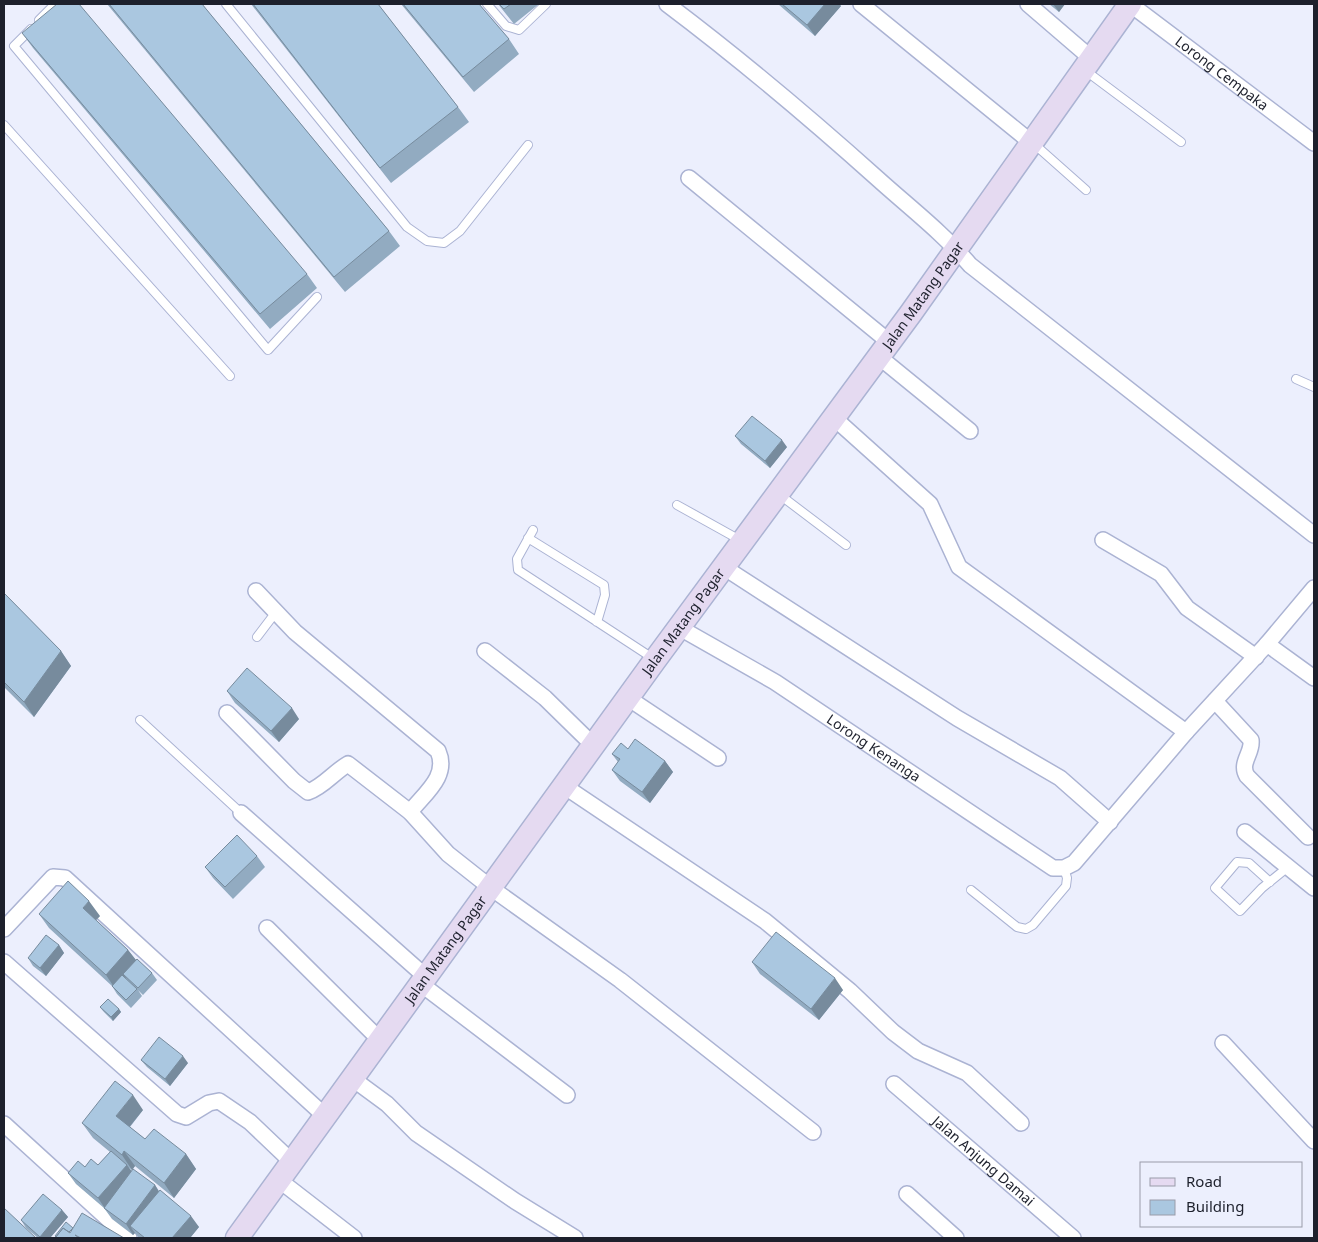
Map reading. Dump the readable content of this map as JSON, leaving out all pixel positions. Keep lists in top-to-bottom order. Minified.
{"streets":{"main road":["Jalan Matang Pagar"],"street":["Lorong Cempaka","Lorong Kenanga","Jalan Anjung Damai"]},"crossings":[["Lorong Cempaka","Jalan Matang Pagar"],["Jalan Matang Pagar","Lorong Kenanga"]],"legend":["Road","Building"]}
